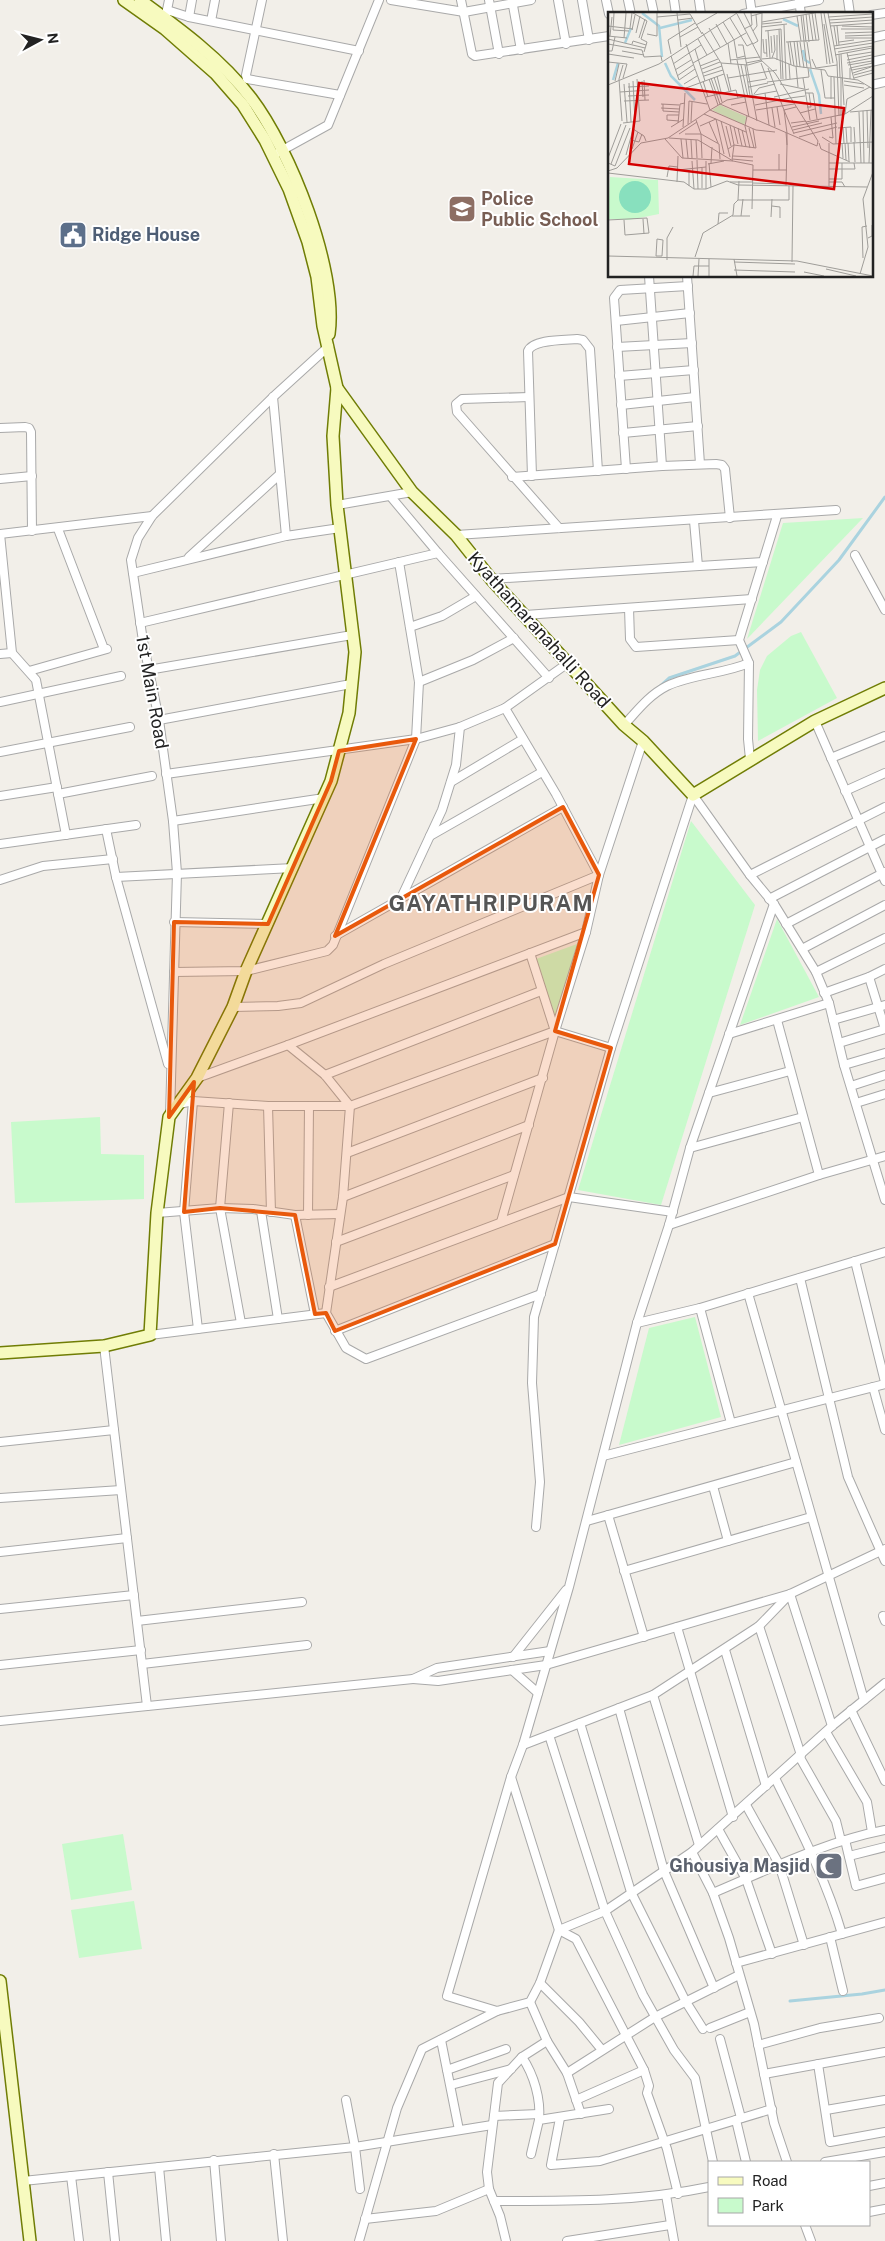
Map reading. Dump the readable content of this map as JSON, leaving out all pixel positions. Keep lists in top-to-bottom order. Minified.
{"streets":{"main road":["Kyathamaranahalli Road"],"street":["1st Main Road"]},"crossings":[["Kyathamaranahalli Road","1st Main Road"]],"districts":["GAYATHRIPURAM"],"places":{"school or university":["Police Public School"],"public building":["Ridge House"],"mosque":["Ghousiya Masjid"]},"legend":["Road","Park"],"north":"right"}
